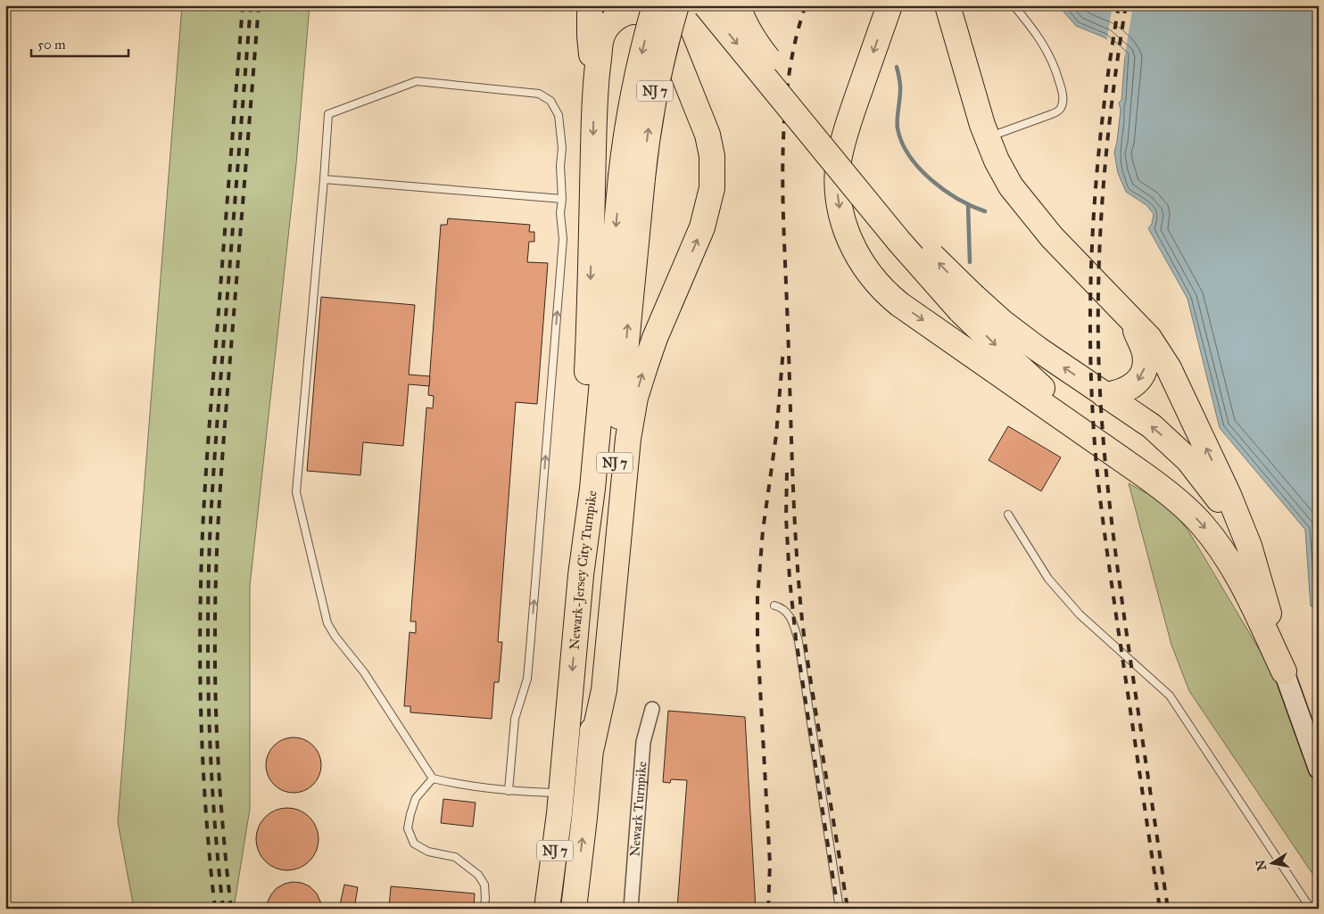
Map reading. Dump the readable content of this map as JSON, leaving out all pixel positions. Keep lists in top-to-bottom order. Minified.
{"streets":{"highway":["NJ 7","Newark-Jersey City Turnpike"],"street":["Newark Turnpike"]},"crossings":[["NJ 7","Newark-Jersey City Turnpike"]],"scale_bar":"50 m","north":"left"}
